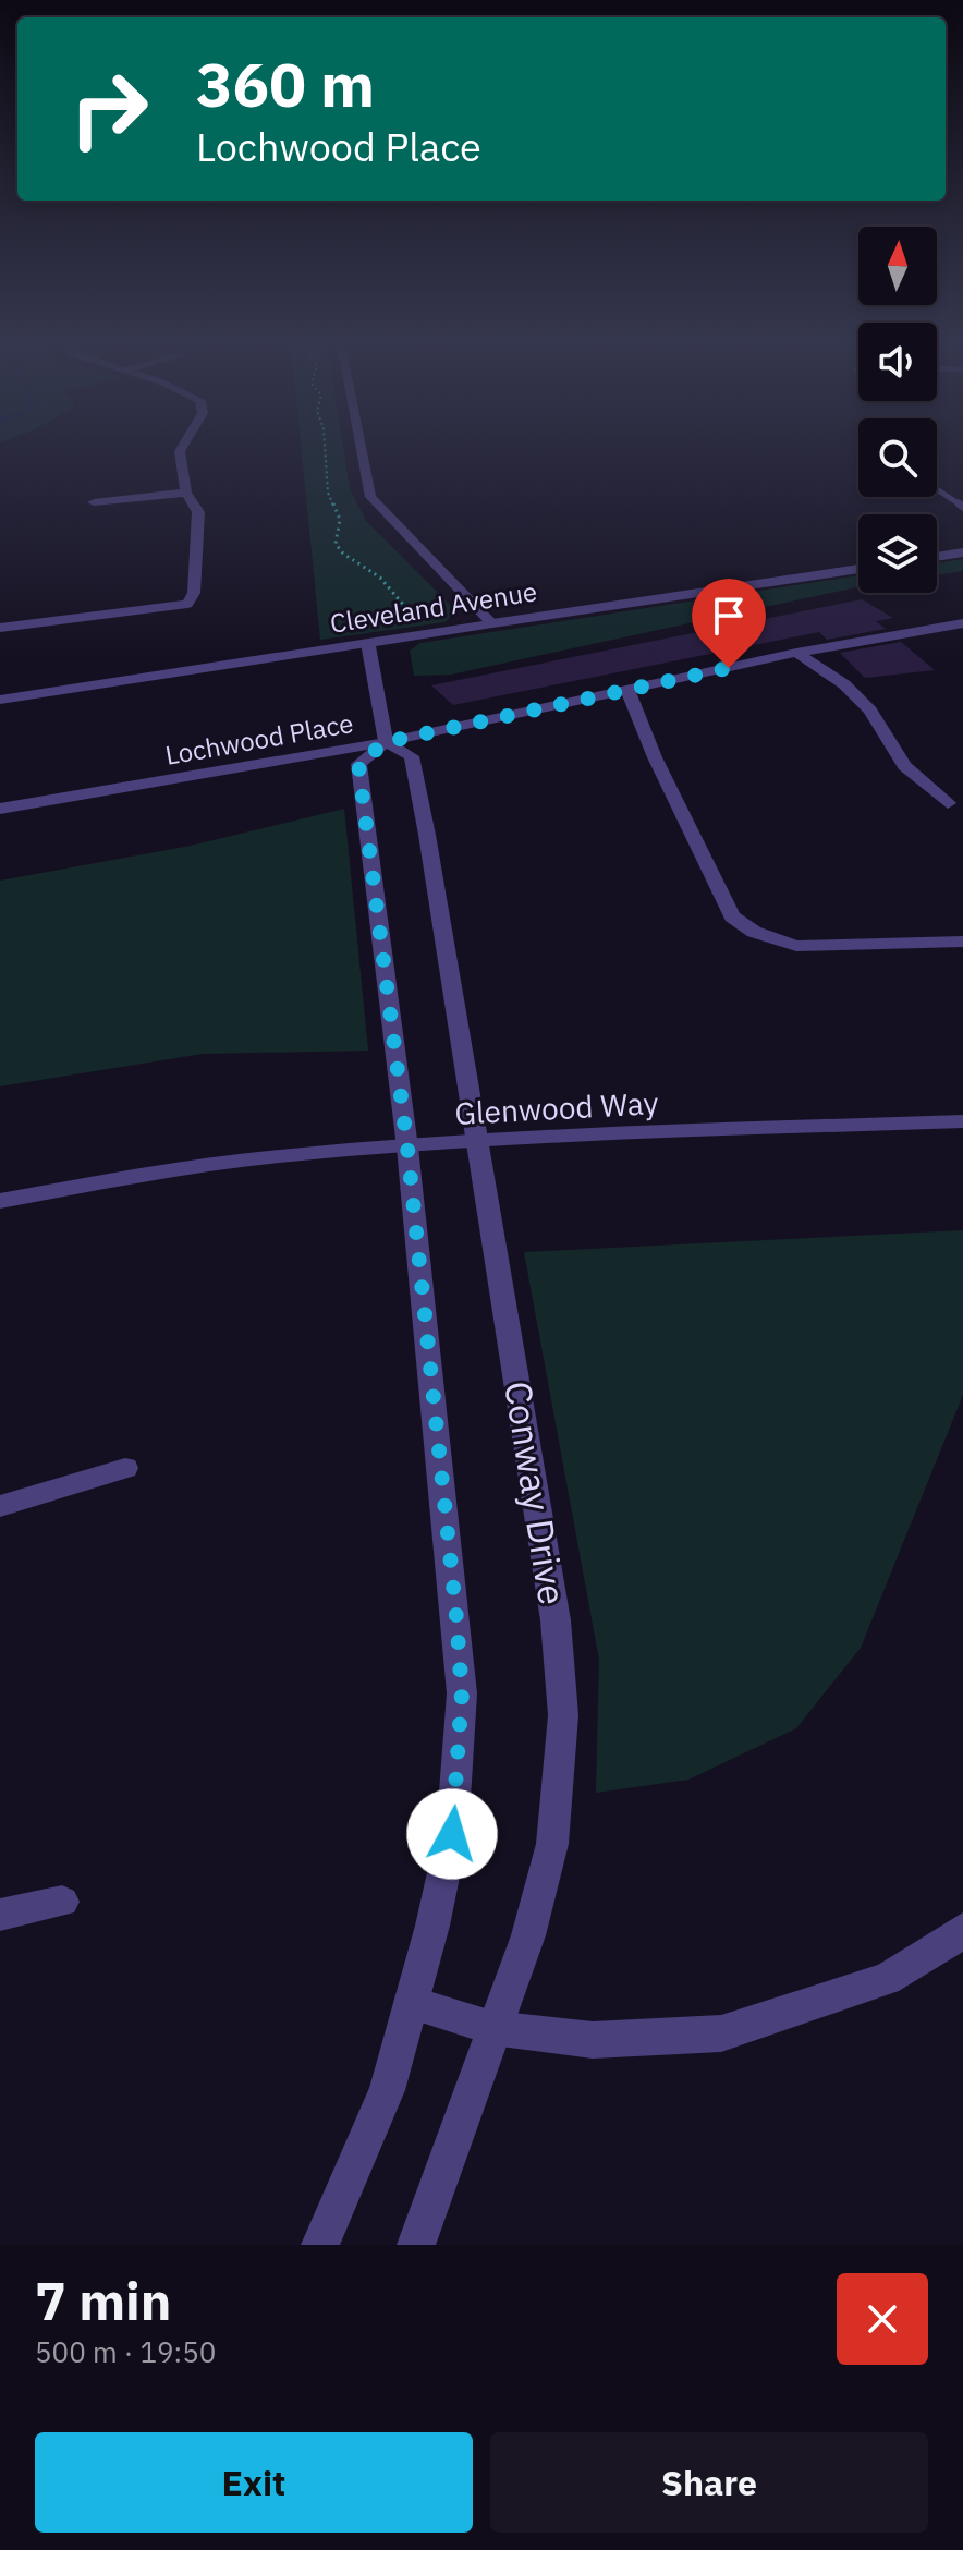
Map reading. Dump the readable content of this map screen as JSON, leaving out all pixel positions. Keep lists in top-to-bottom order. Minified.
{"streets":{"street":["Cleveland Avenue","Lochwood Place","Glenwood Way","Conway Drive"]},"crossings":[["Lochwood Place","Conway Drive"],["Glenwood Way","Conway Drive"]],"north":"top","page":{"turn":["360 m","Lochwood Place"],"heading":["7 min","500 m · 19:50"],"buttons":["Exit","Share"]}}
